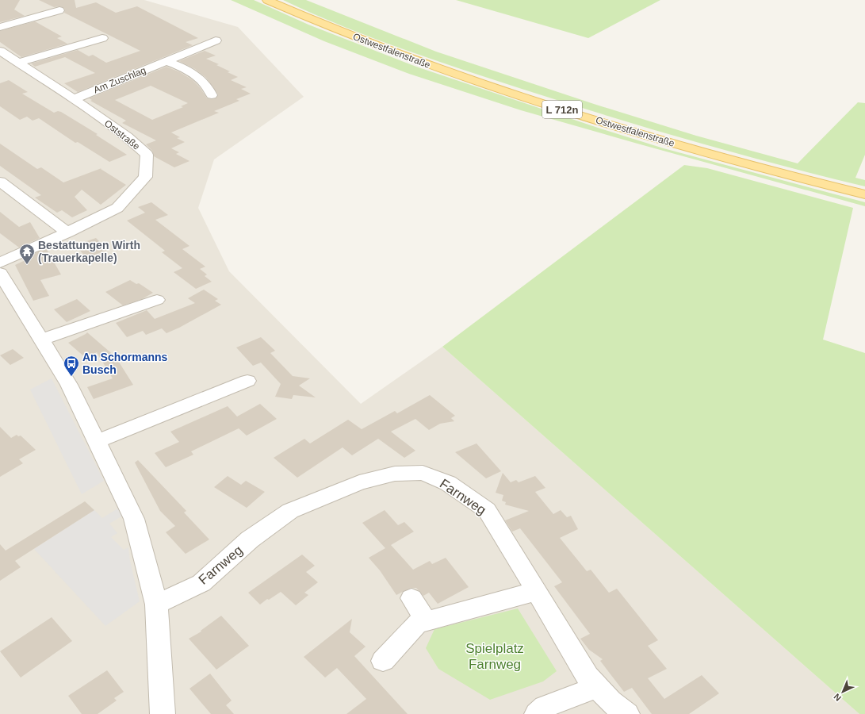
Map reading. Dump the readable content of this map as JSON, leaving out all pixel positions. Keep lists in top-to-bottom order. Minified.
{"streets":{"main road":["Ostwestfalenstraße","L 712n"],"street":["Am Zuschlag","Oststraße","Farnweg"]},"crossings":[["Am Zuschlag","Oststraße"]],"parks":["Spielplatz Farnweg"],"places":{"temple":["Bestattungen Wirth (Trauerkapelle)"],"bus stop":["An Schormanns Busch"]},"north":"bottom left"}
